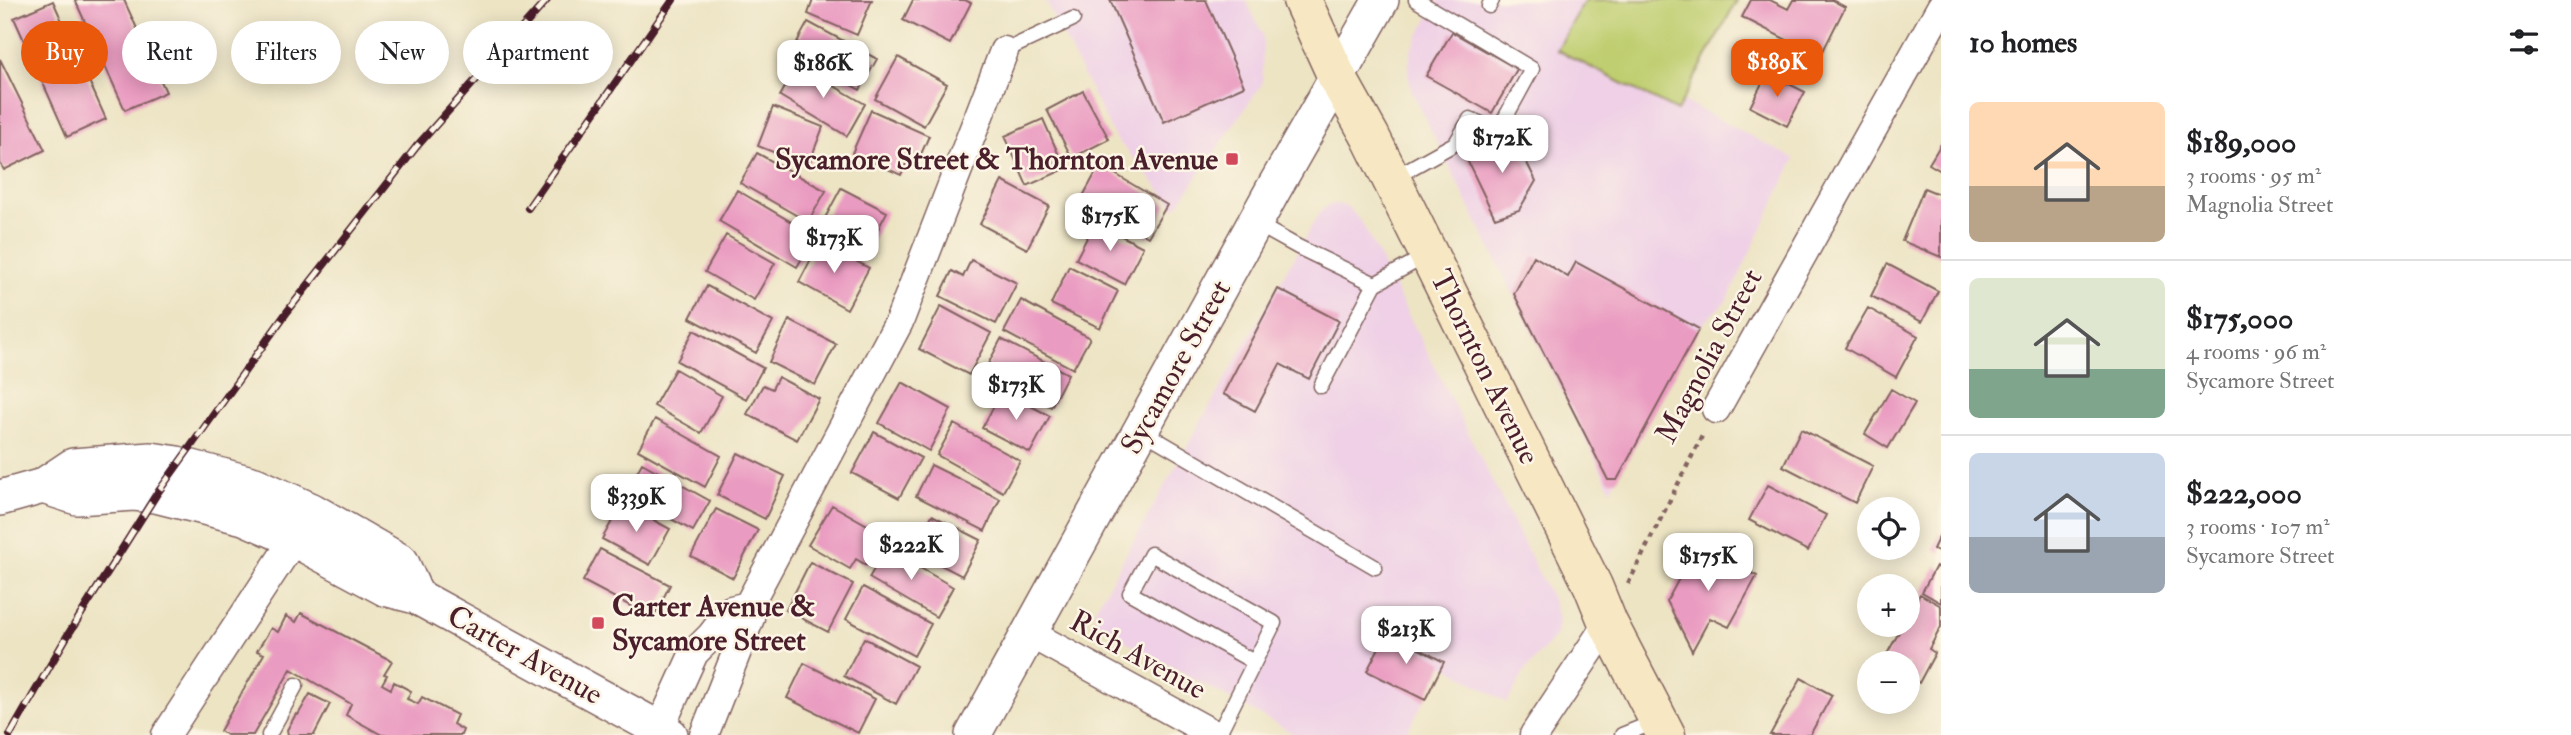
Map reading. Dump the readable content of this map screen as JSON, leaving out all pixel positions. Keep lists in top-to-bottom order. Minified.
{"streets":{"main road":["Thornton Avenue"],"street":["Magnolia Street","Sycamore Street","Carter Avenue","Rich Avenue"]},"crossings":[["Magnolia Street","Thornton Avenue"],["Sycamore Street","Thornton Avenue"],["Sycamore Street","Rich Avenue"]],"places":{"transit":["Sycamore Street & Thornton Avenue","Carter Avenue & Sycamore Street"]},"page":{"heading":"10 homes","chip":["Buy","Rent","Filters","New","Apartment"],"price":["$189K","$186K","$172K","$175K","$173K","$173K","$339K","$222K","$175K","$213K"],"list":[{"name":"$189,000","note":"3 rooms · 95 m² · Magnolia Street"},{"name":"$175,000","note":"4 rooms · 96 m² · Sycamore Street"},{"name":"$222,000","note":"3 rooms · 107 m² · Sycamore Street"}],"map_buttons":["+","−"]}}
